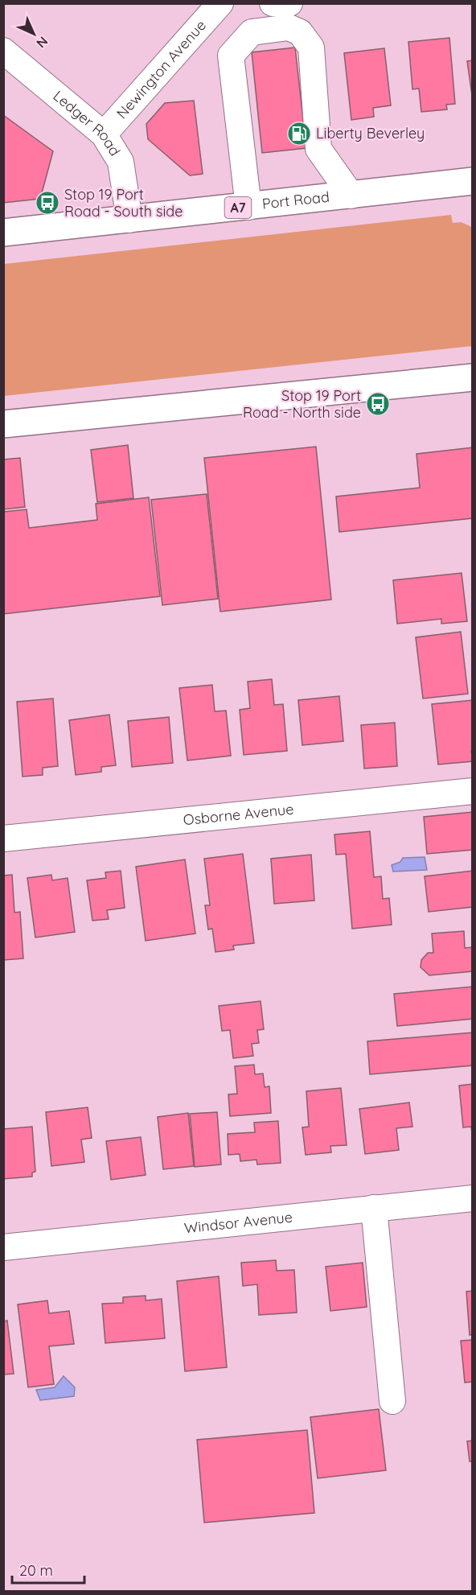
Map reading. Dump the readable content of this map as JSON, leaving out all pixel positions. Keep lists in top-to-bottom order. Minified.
{"streets":{"highway":["Port Road","A7"],"street":["Newington Avenue","Ledger Road","Osborne Avenue","Windsor Avenue"]},"crossings":[["Newington Avenue","Ledger Road"],["Ledger Road","Port Road"]],"places":{"fuel station":["Liberty Beverley"],"bus stop":["Stop 19 Port Road - South side","Stop 19 Port Road - North side"]},"scale_bar":"20 m","north":"bottom right"}
